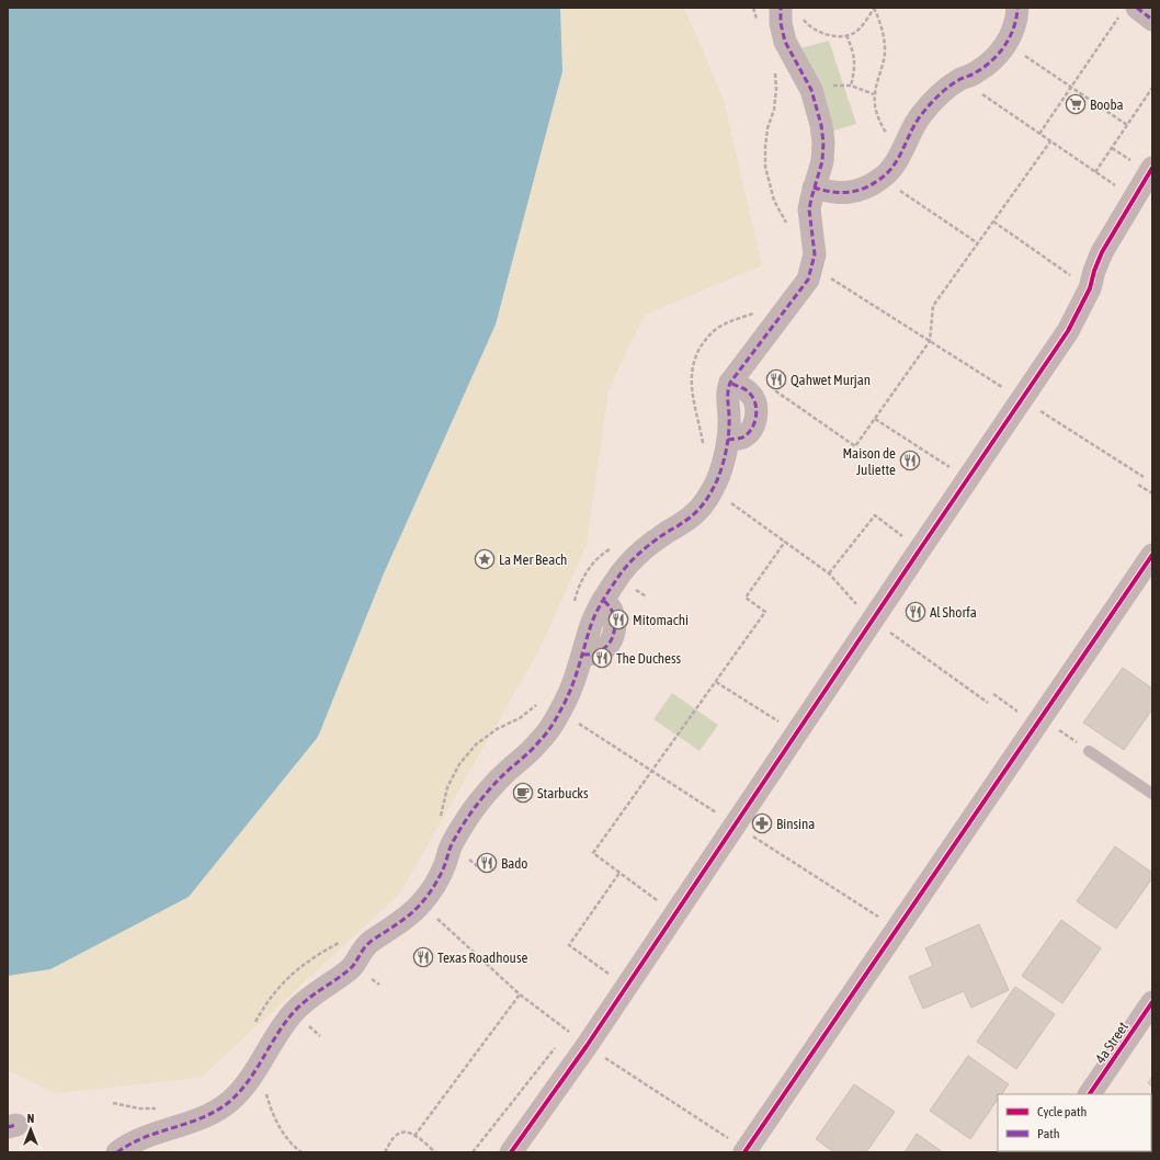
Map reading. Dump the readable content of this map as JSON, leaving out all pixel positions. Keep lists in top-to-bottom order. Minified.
{"streets":{"street":["4a Street"]},"places":{"supermarket":["Booba"],"restaurant":["Qahwet Murjan","Maison de Juliette","Al Shorfa","Mitomachi","The Duchess","Bado","Texas Roadhouse"],"place":["La Mer Beach"],"cafe":["Starbucks"],"pharmacy":["Binsina"]},"legend":["Cycle path","Path"],"north":"top"}
